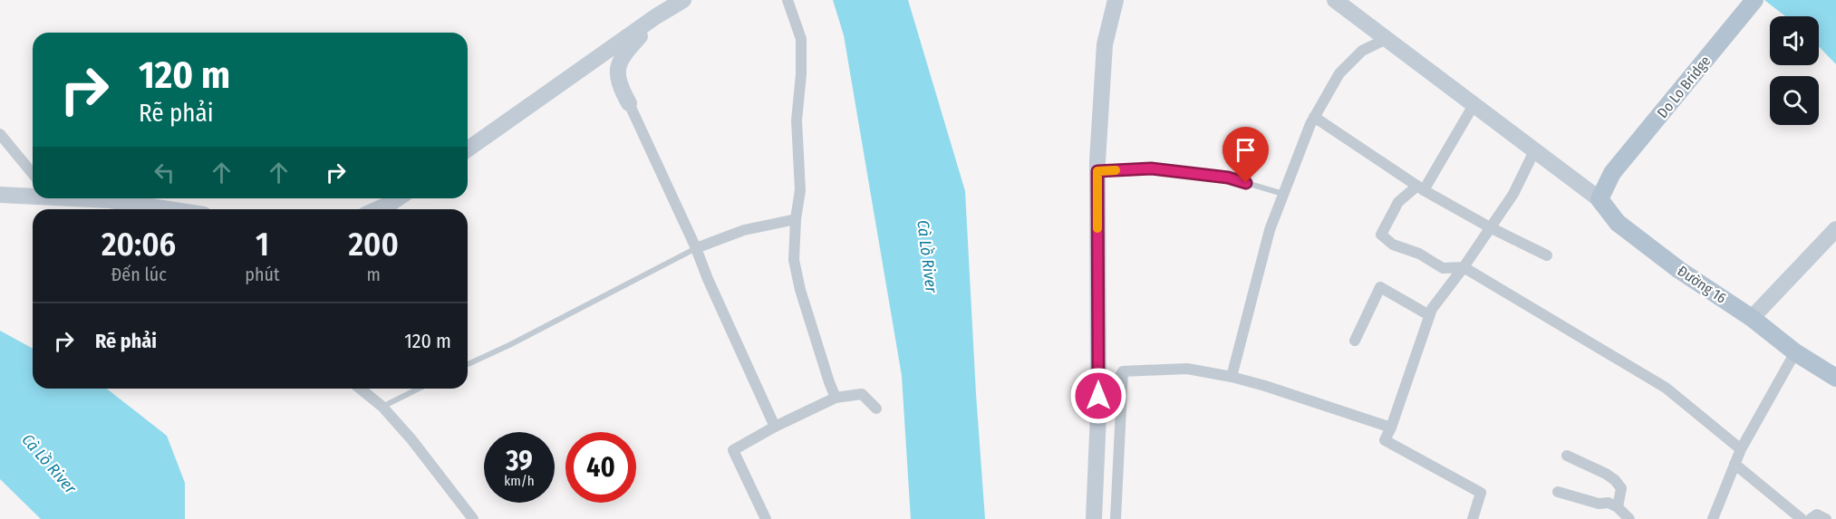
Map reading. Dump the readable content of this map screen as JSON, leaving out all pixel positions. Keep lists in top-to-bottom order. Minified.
{"streets":{"main road":["Do Lo Bridge","Đường 16"]},"crossings":[["Do Lo Bridge","Đường 16"]],"water":["Cà Lồ River"],"page":{"turn":["120 m","Rẽ phải"],"eta":["20:06","Đến lúc","1","phút","200","m"],"list":[{"name":"Rẽ phải","value":"120 m"}],"speed":"39 km/h","limit":"40"}}
